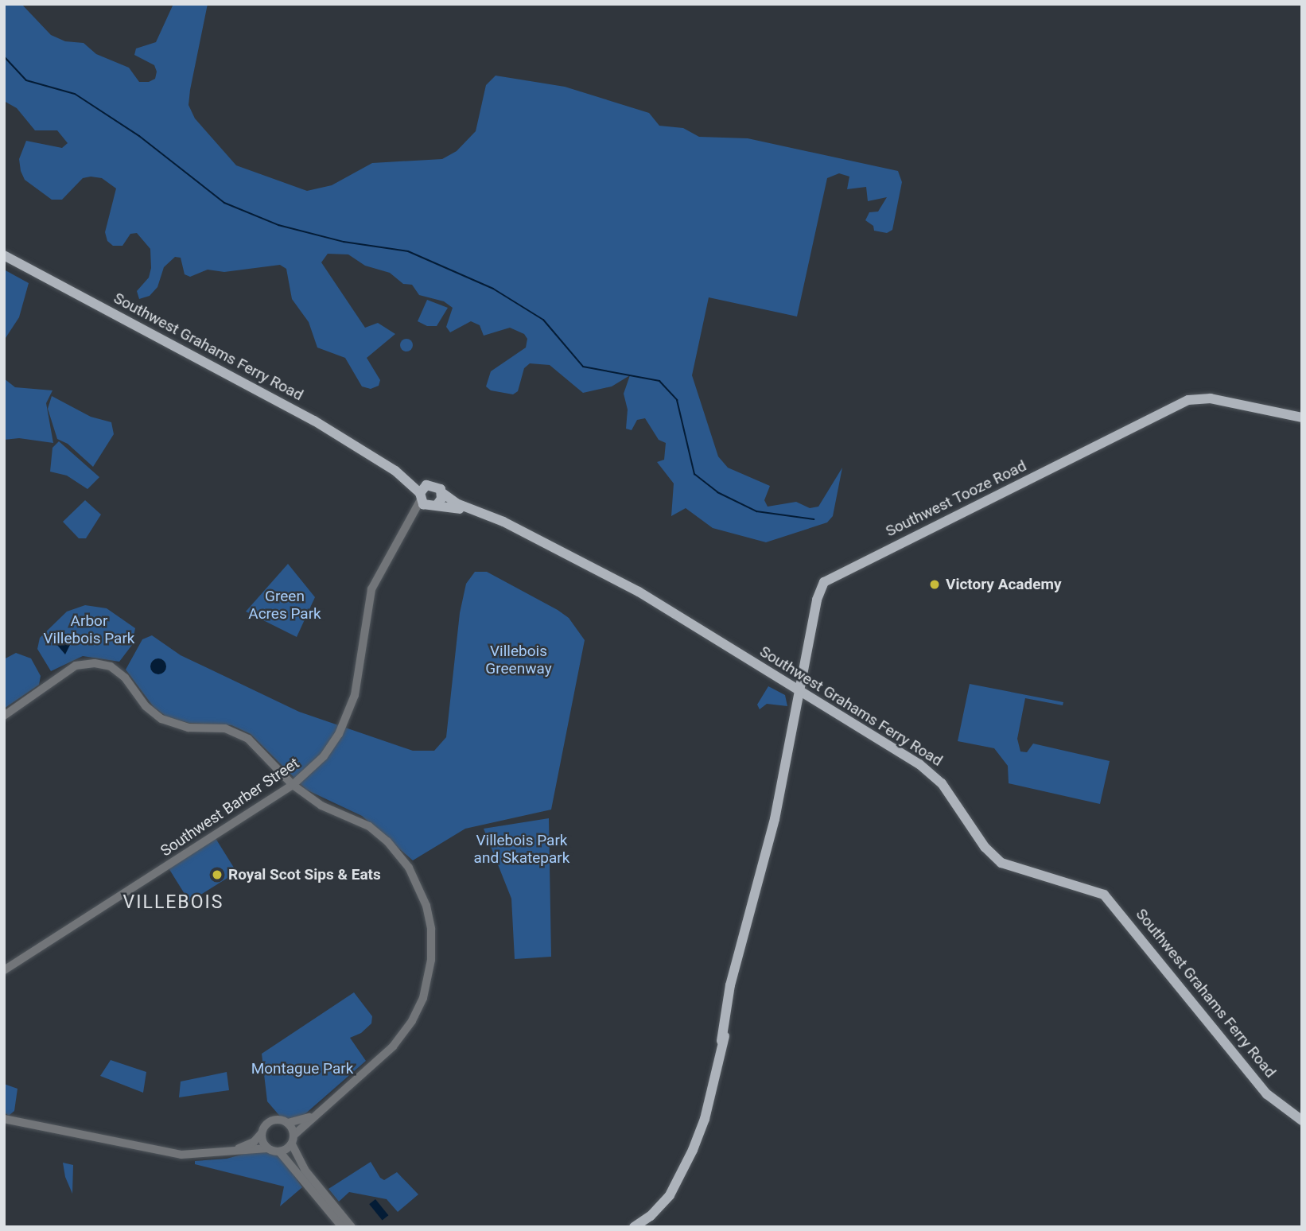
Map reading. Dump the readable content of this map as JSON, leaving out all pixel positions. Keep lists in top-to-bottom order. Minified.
{"streets":{"main road":["Southwest Grahams Ferry Road","Southwest Tooze Road"],"street":["Southwest Barber Street"]},"crossings":[["Southwest Grahams Ferry Road","Southwest Tooze Road"],["Southwest Grahams Ferry Road","Southwest Barber Street"]],"districts":["VILLEBOIS"],"parks":["Green Acres Park","Arbor Villebois Park","Villebois Greenway","Villebois Park and Skatepark","Montague Park"],"places":["Victory Academy","Royal Scot Sips & Eats"]}
